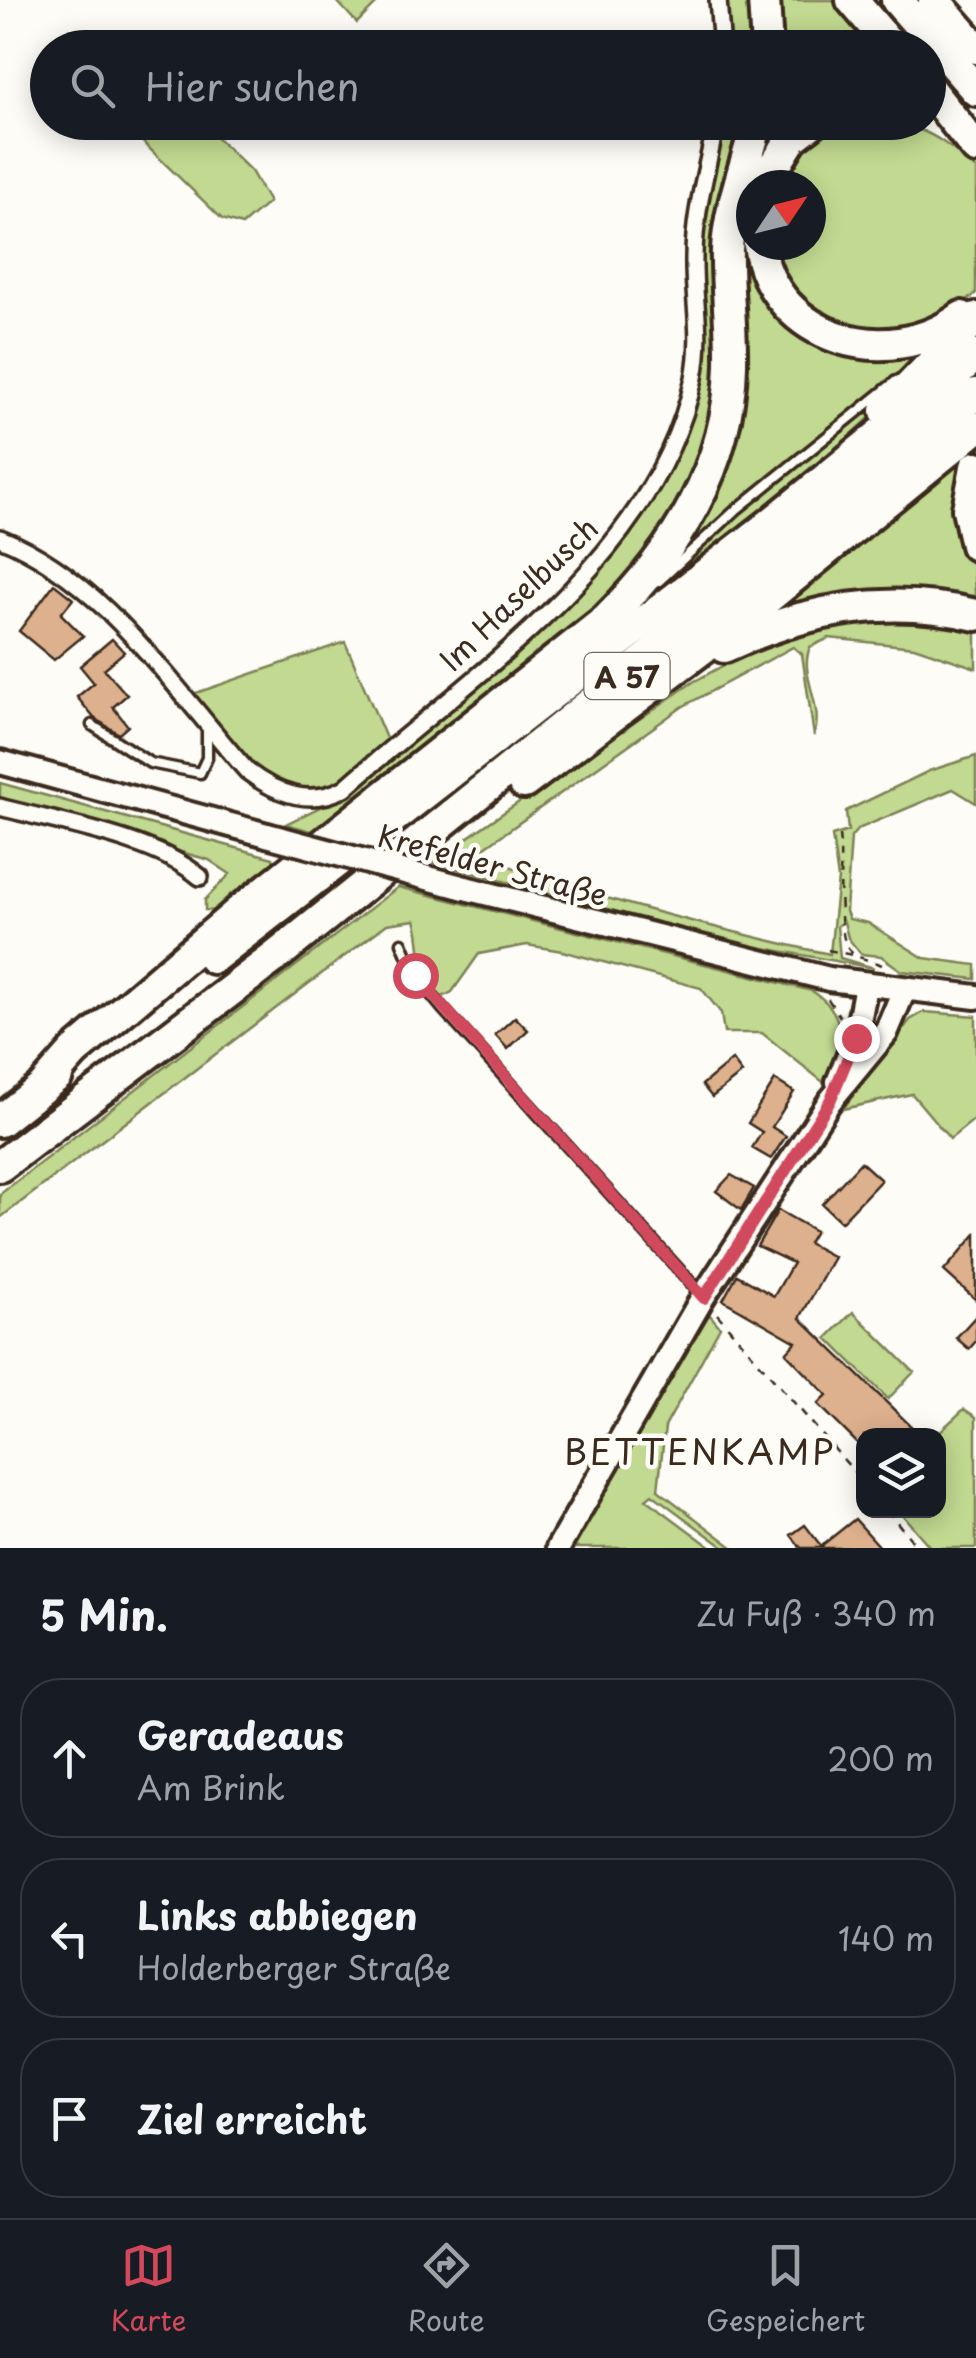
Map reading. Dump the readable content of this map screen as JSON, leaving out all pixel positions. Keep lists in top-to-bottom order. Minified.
{"streets":{"highway":["A 57"],"main road":["Krefelder Straße"],"street":["Im Haselbusch"]},"districts":["BETTENKAMP"],"north":"top right","page":{"search":"Hier suchen","heading":["5 Min.","Zu Fuß · 340 m"],"list":[["Geradeaus","Am Brink","200 m"],["Links abbiegen","Holderberger Straße","140 m"],"Ziel erreicht"],"nav":["Karte","Route","Gespeichert"]}}
